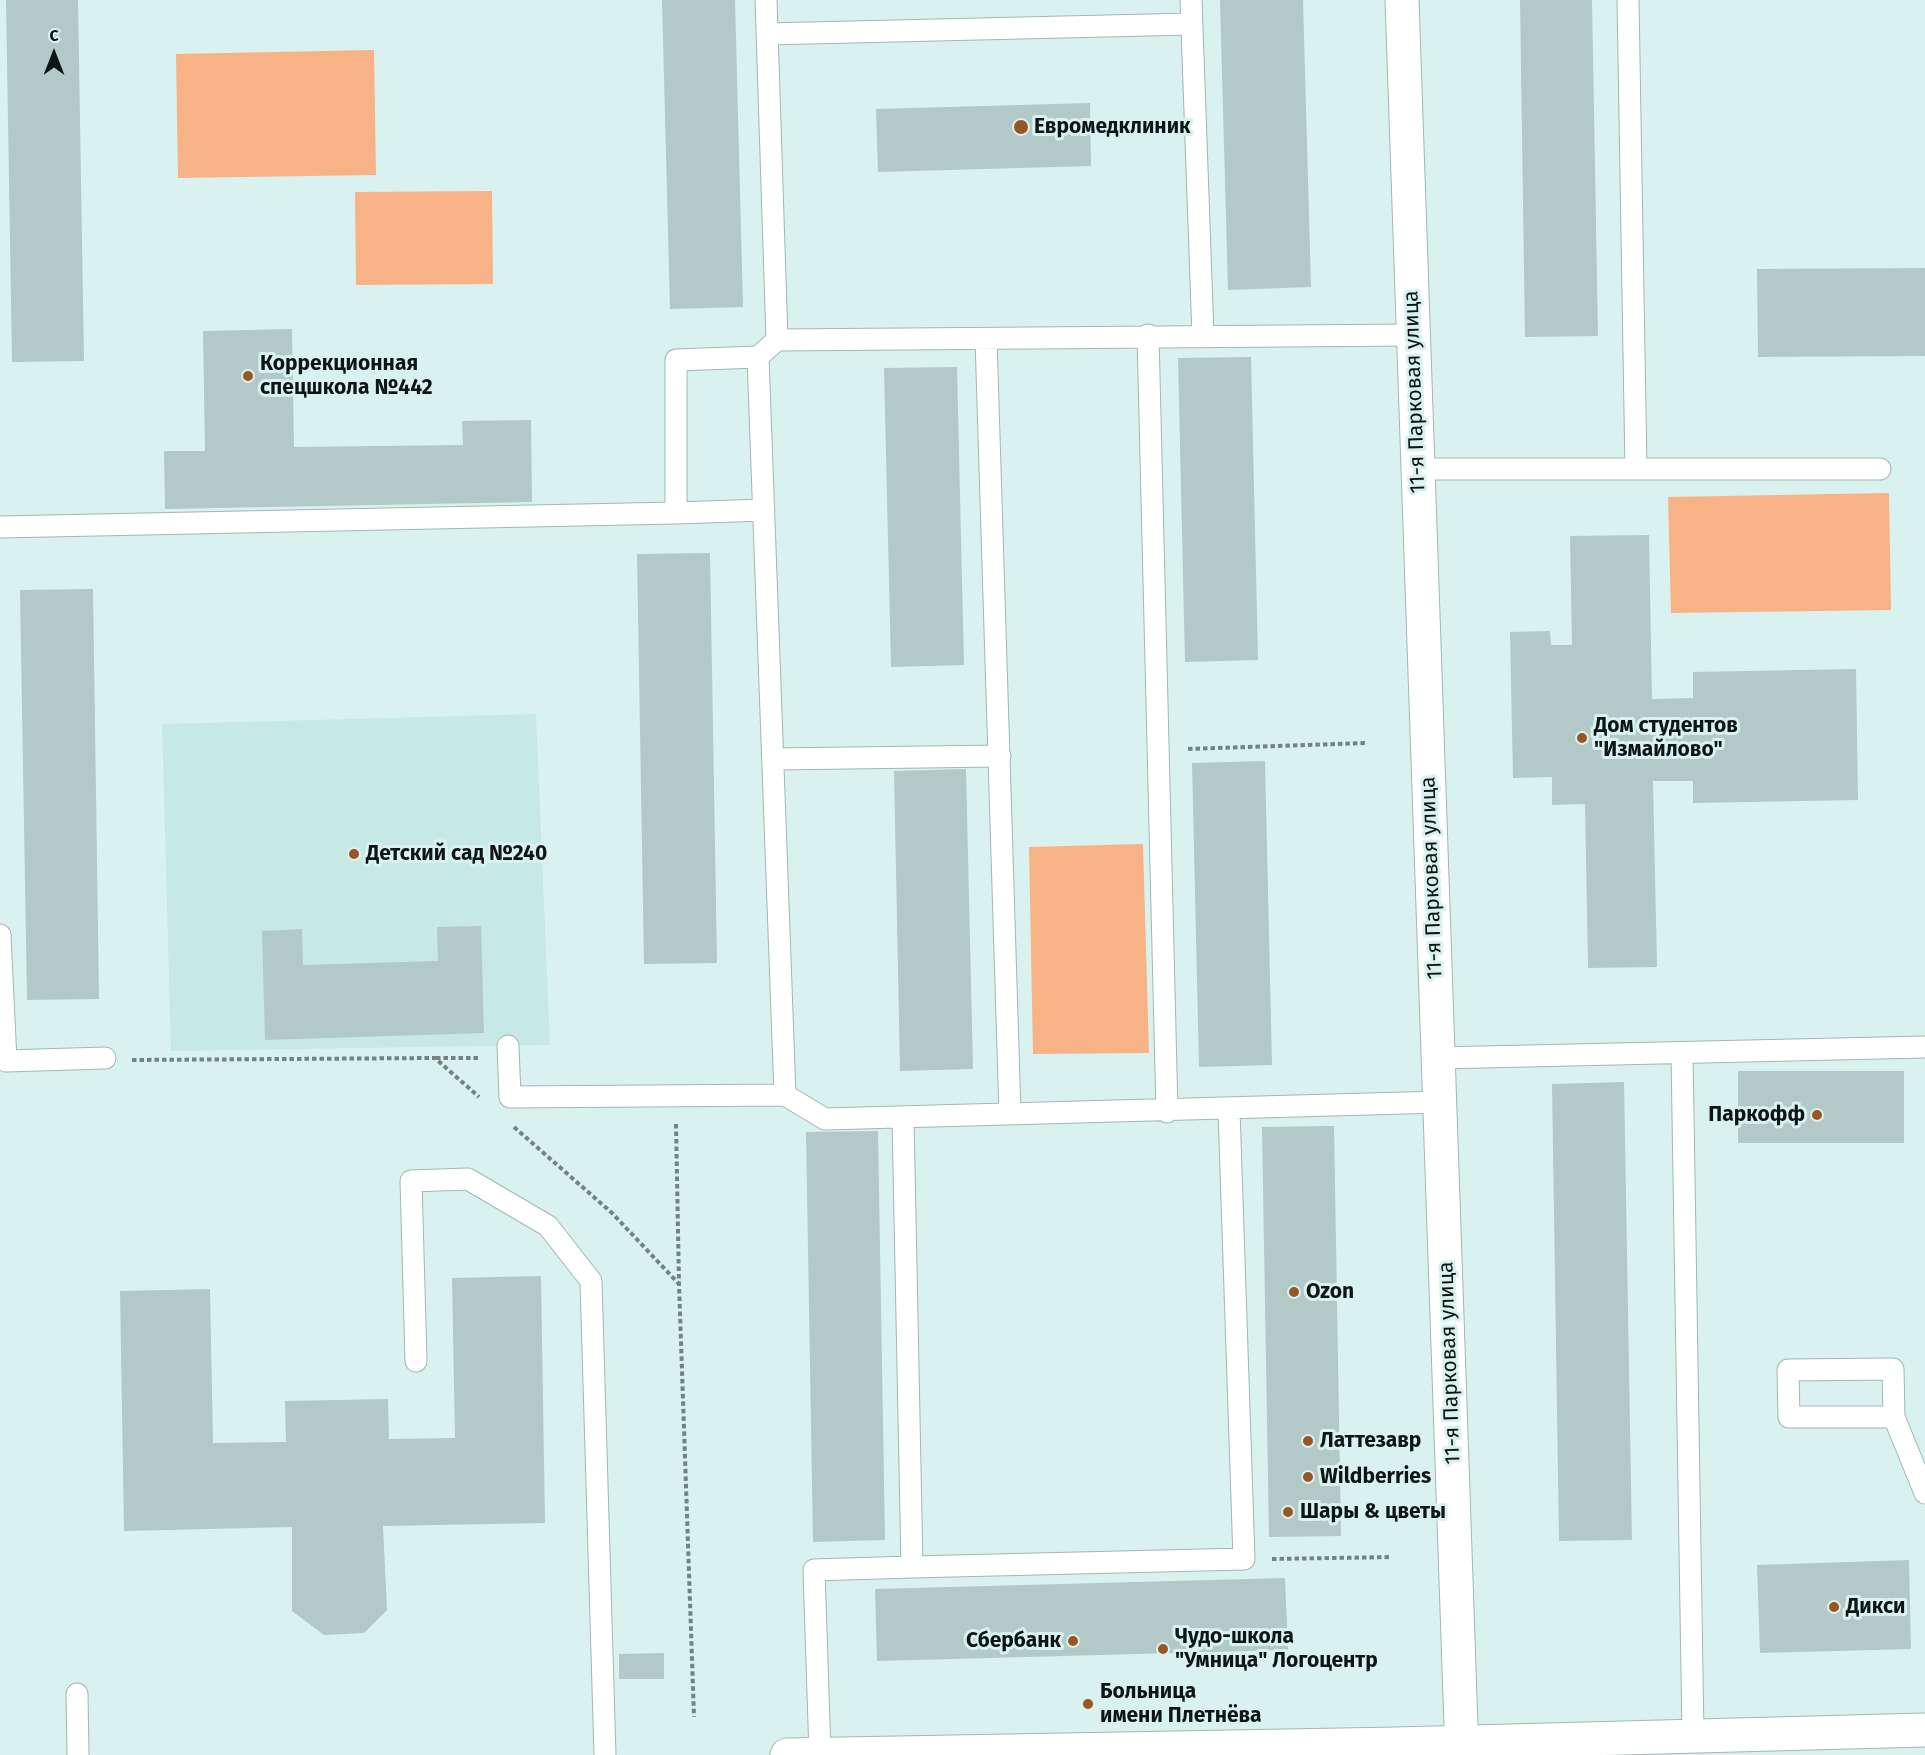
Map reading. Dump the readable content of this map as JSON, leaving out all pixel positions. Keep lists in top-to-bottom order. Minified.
{"streets":{"street":["11-я Парковая улица"]},"places":["Евромедклиник","Коррекционная спецшкола №442","Дом студентов \"Измайлово\"","Детский сад №240","Паркофф","Ozon","Латтезавр","Wildberries","Шары & цветы","Дикси","Сбербанк","Чудо-школа \"Умница\" Логоцентр","Больница имени Плетнёва"],"north":"top"}
